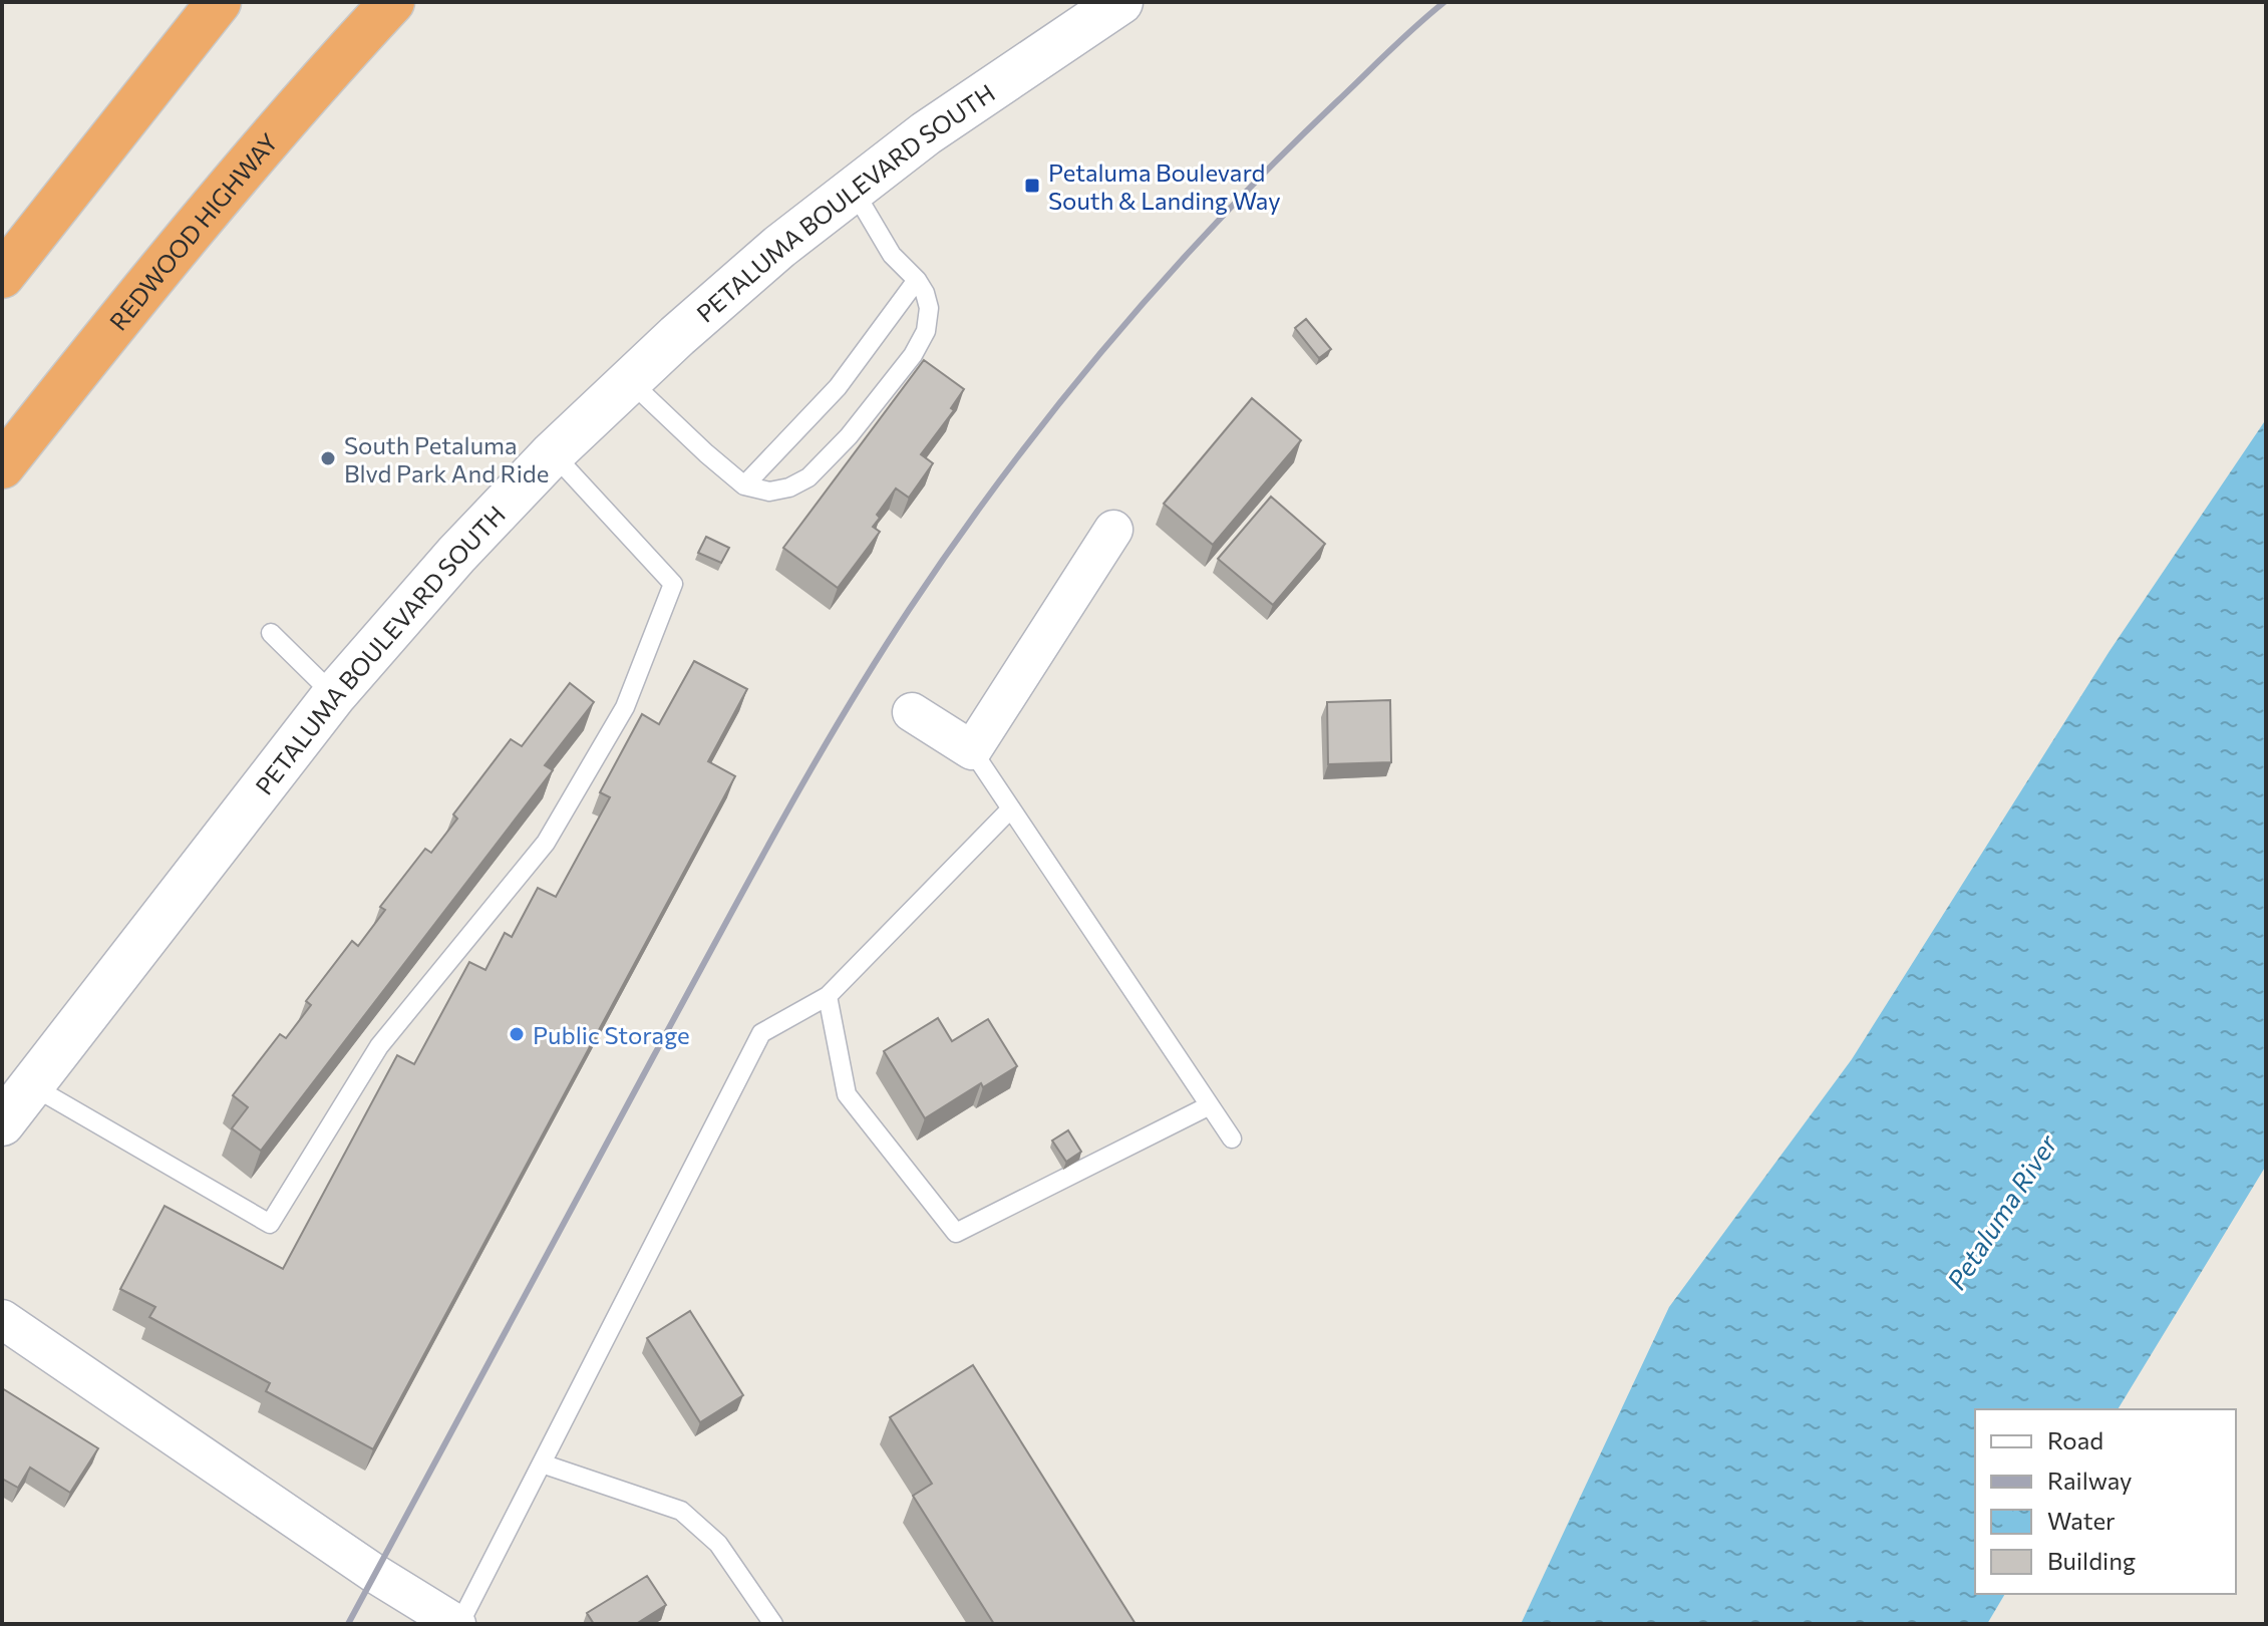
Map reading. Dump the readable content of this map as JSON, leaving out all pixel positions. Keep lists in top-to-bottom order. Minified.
{"streets":{"highway":["REDWOOD HIGHWAY"],"main road":["PETALUMA BOULEVARD SOUTH"]},"water":["Petaluma River"],"places":{"transit":["Petaluma Boulevard South & Landing Way"],"other":["South Petaluma Blvd Park And Ride","Public Storage"]},"legend":["Road","Railway","Water","Building"]}
